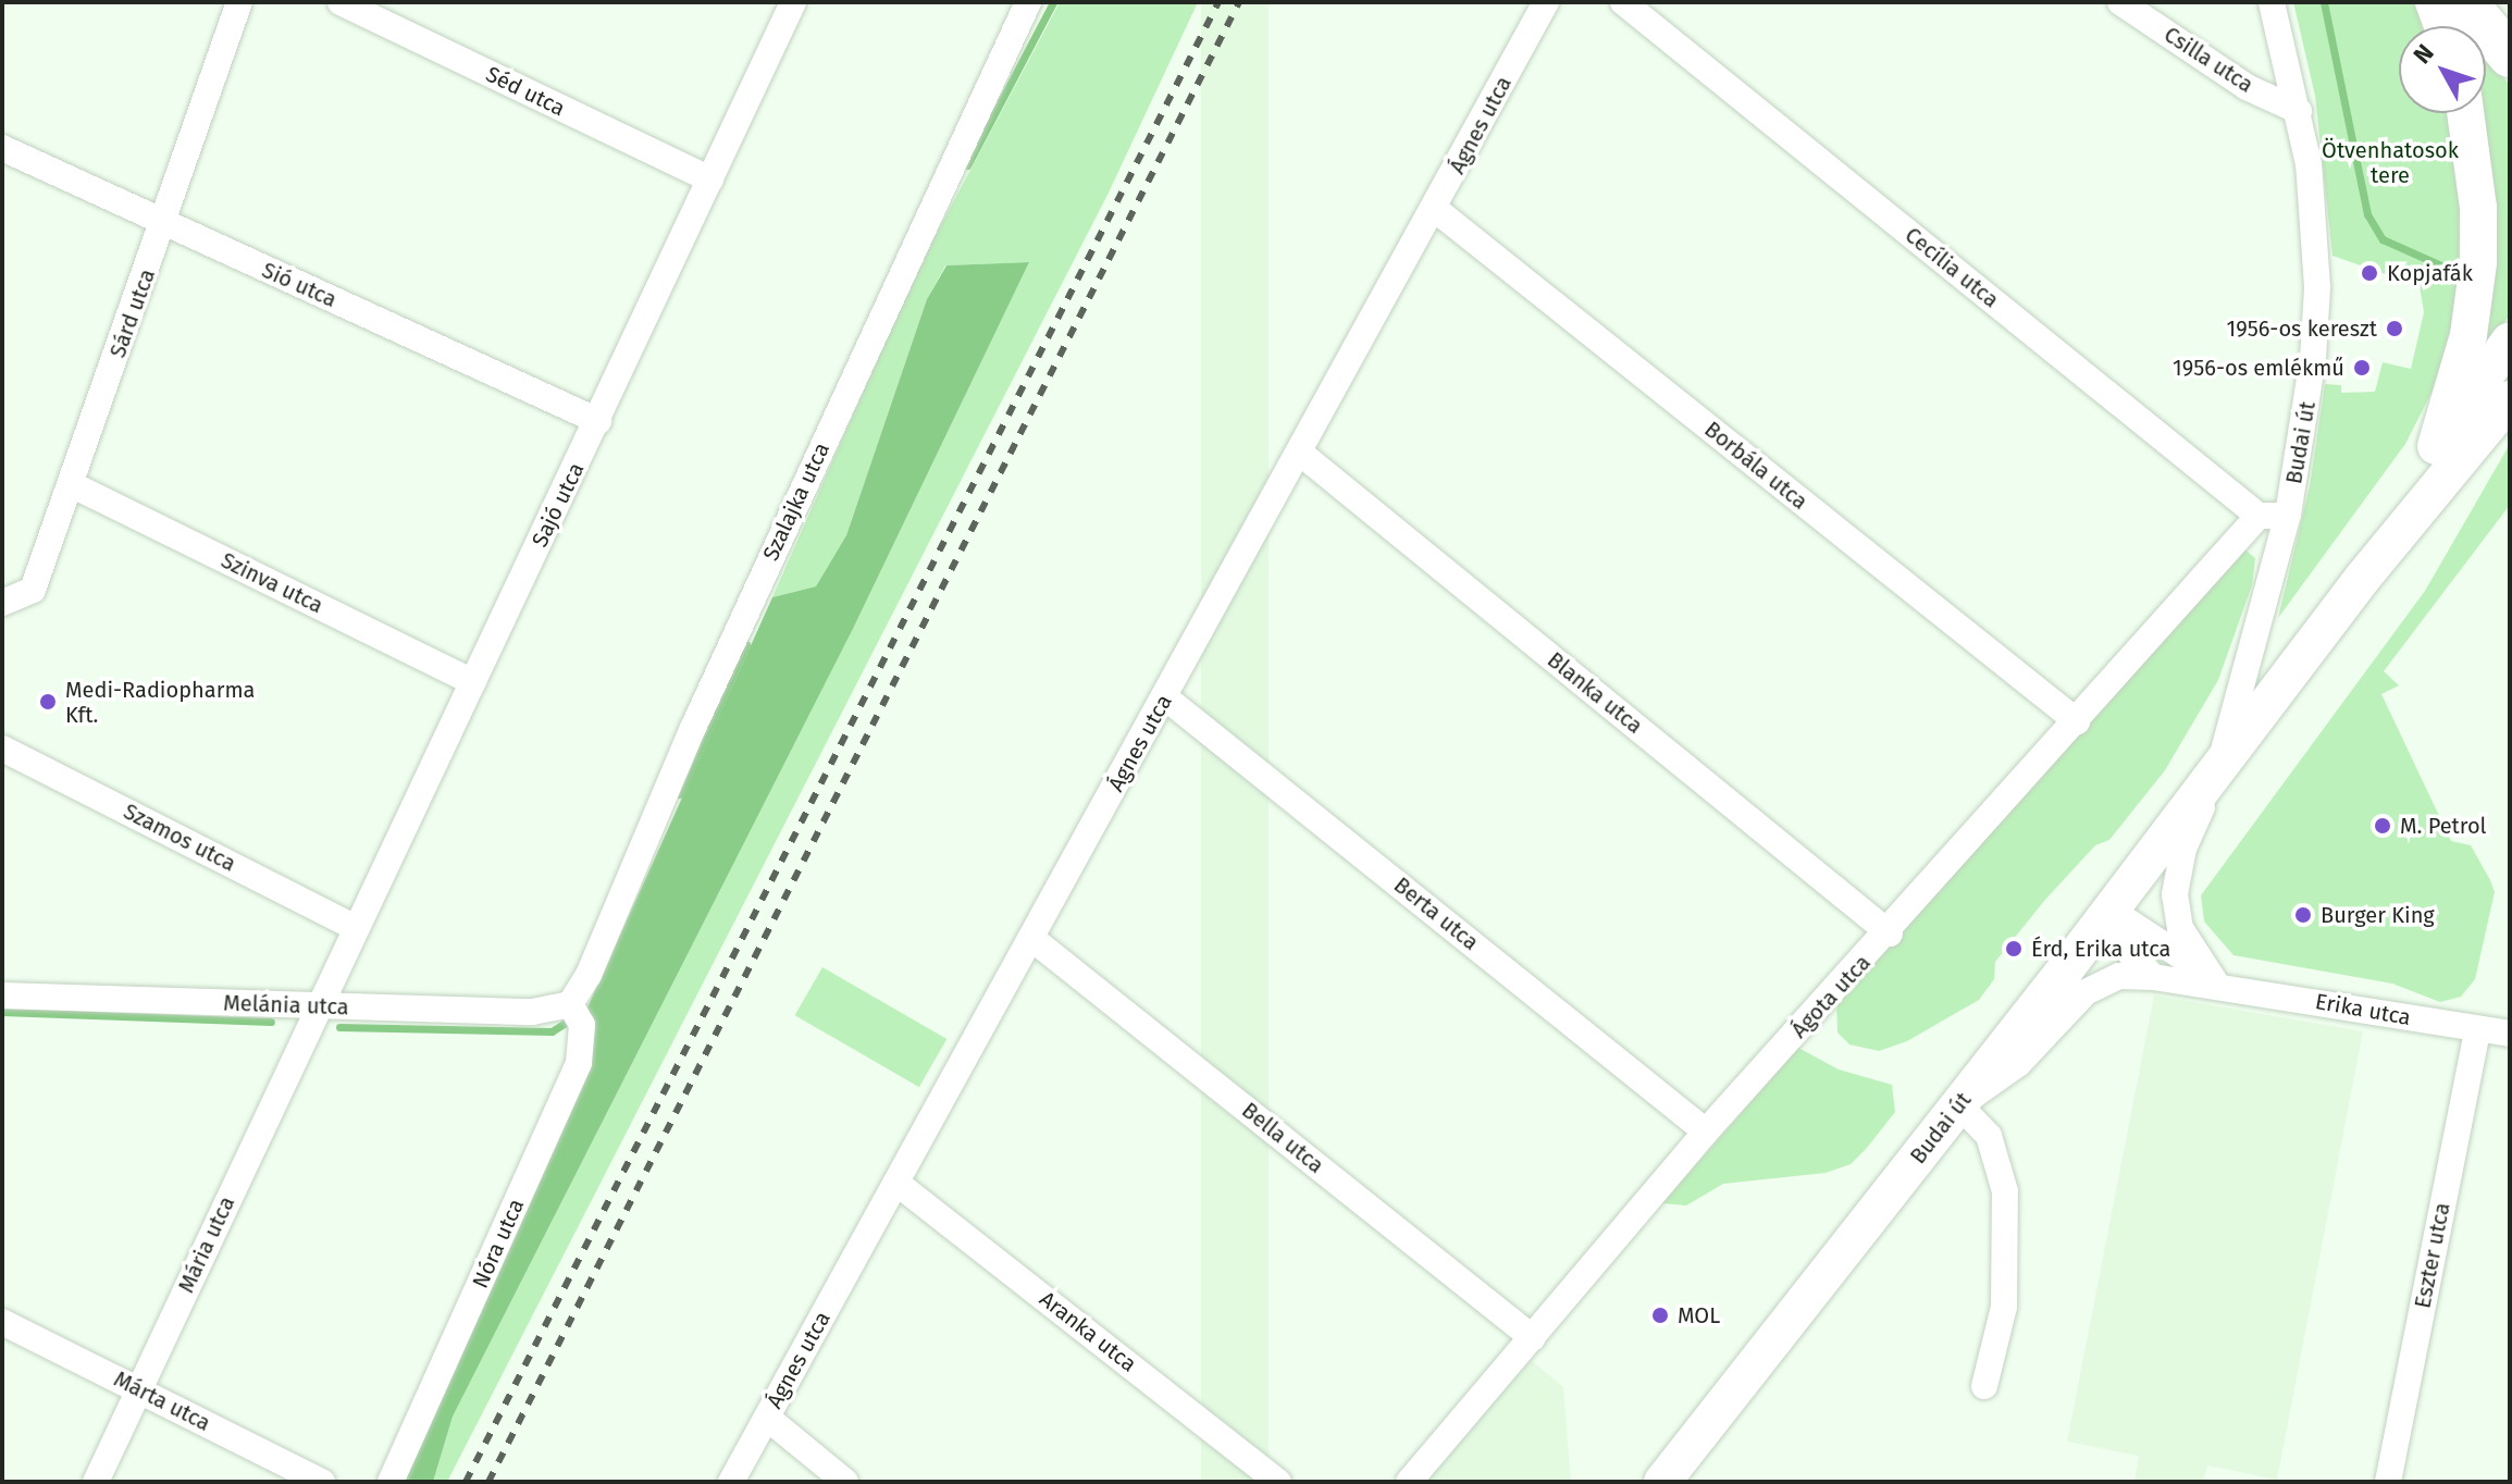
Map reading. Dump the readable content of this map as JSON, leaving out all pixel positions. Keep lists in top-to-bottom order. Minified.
{"streets":{"main road":["Budai út"],"street":["Csilla utca","Séd utca","Ágnes utca","Cecília utca","Sió utca","Sárd utca","Borbála utca","Szalajka utca","Sajó utca","Szinva utca","Blanka utca","Szamos utca","Berta utca","Ágota utca","Melánia utca","Erika utca","Bella utca","Nóra utca","Mária utca","Eszter utca","Aranka utca","Márta utca"]},"crossings":[["Csilla utca","Budai út"],["Séd utca","Sajó utca"],["Ágnes utca","Borbála utca"],["Ágnes utca","Blanka utca"],["Ágnes utca","Berta utca"],["Ágnes utca","Bella utca"],["Ágnes utca","Aranka utca"],["Cecília utca","Ágota utca"],["Sió utca","Sárd utca"],["Sió utca","Sajó utca"],["Sárd utca","Szinva utca"],["Budai út","Erika utca"],["Borbála utca","Ágota utca"],["Szalajka utca","Melánia utca"],["Szalajka utca","Nóra utca"],["Sajó utca","Szinva utca"],["Sajó utca","Szamos utca"],["Sajó utca","Melánia utca"],["Sajó utca","Mária utca"],["Blanka utca","Ágota utca"],["Berta utca","Ágota utca"],["Ágota utca","Bella utca"],["Melánia utca","Nóra utca"],["Melánia utca","Mária utca"],["Erika utca","Eszter utca"],["Mária utca","Márta utca"]],"parks":["Ötvenhatosok tere"],"places":["Kopjafák","1956-os kereszt","1956-os emlékmű","Medi-Radiopharma Kft.","M. Petrol","Burger King","Érd, Erika utca","MOL"],"north":"top left"}
